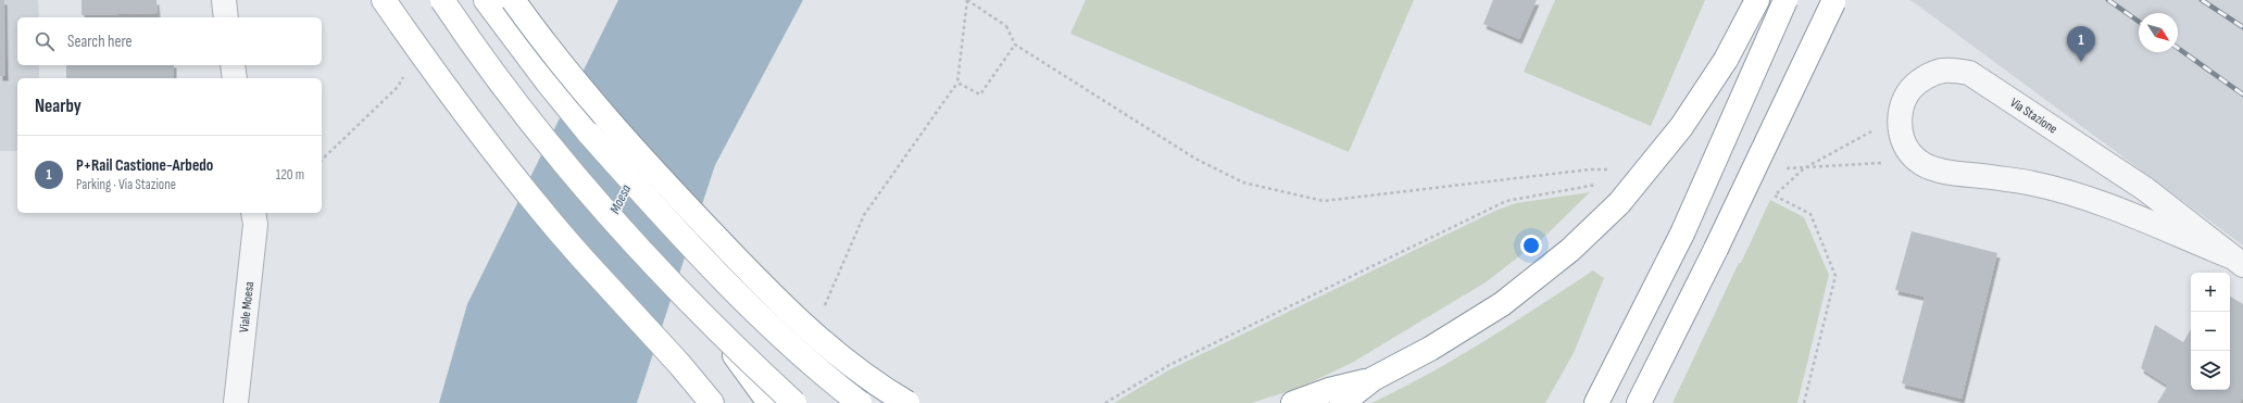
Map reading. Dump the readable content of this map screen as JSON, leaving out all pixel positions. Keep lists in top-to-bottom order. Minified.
{"streets":{"street":["Via Stazione","Viale Moesa"]},"water":["Moesa"],"north":"bottom right","page":{"search":"Search here","pins":"1","heading":"Nearby","list":[{"mark":"1","name":"P+Rail Castione-Arbedo","note":"Parking · Via Stazione","value":"120 m"}],"map_buttons":["+","−"]}}
